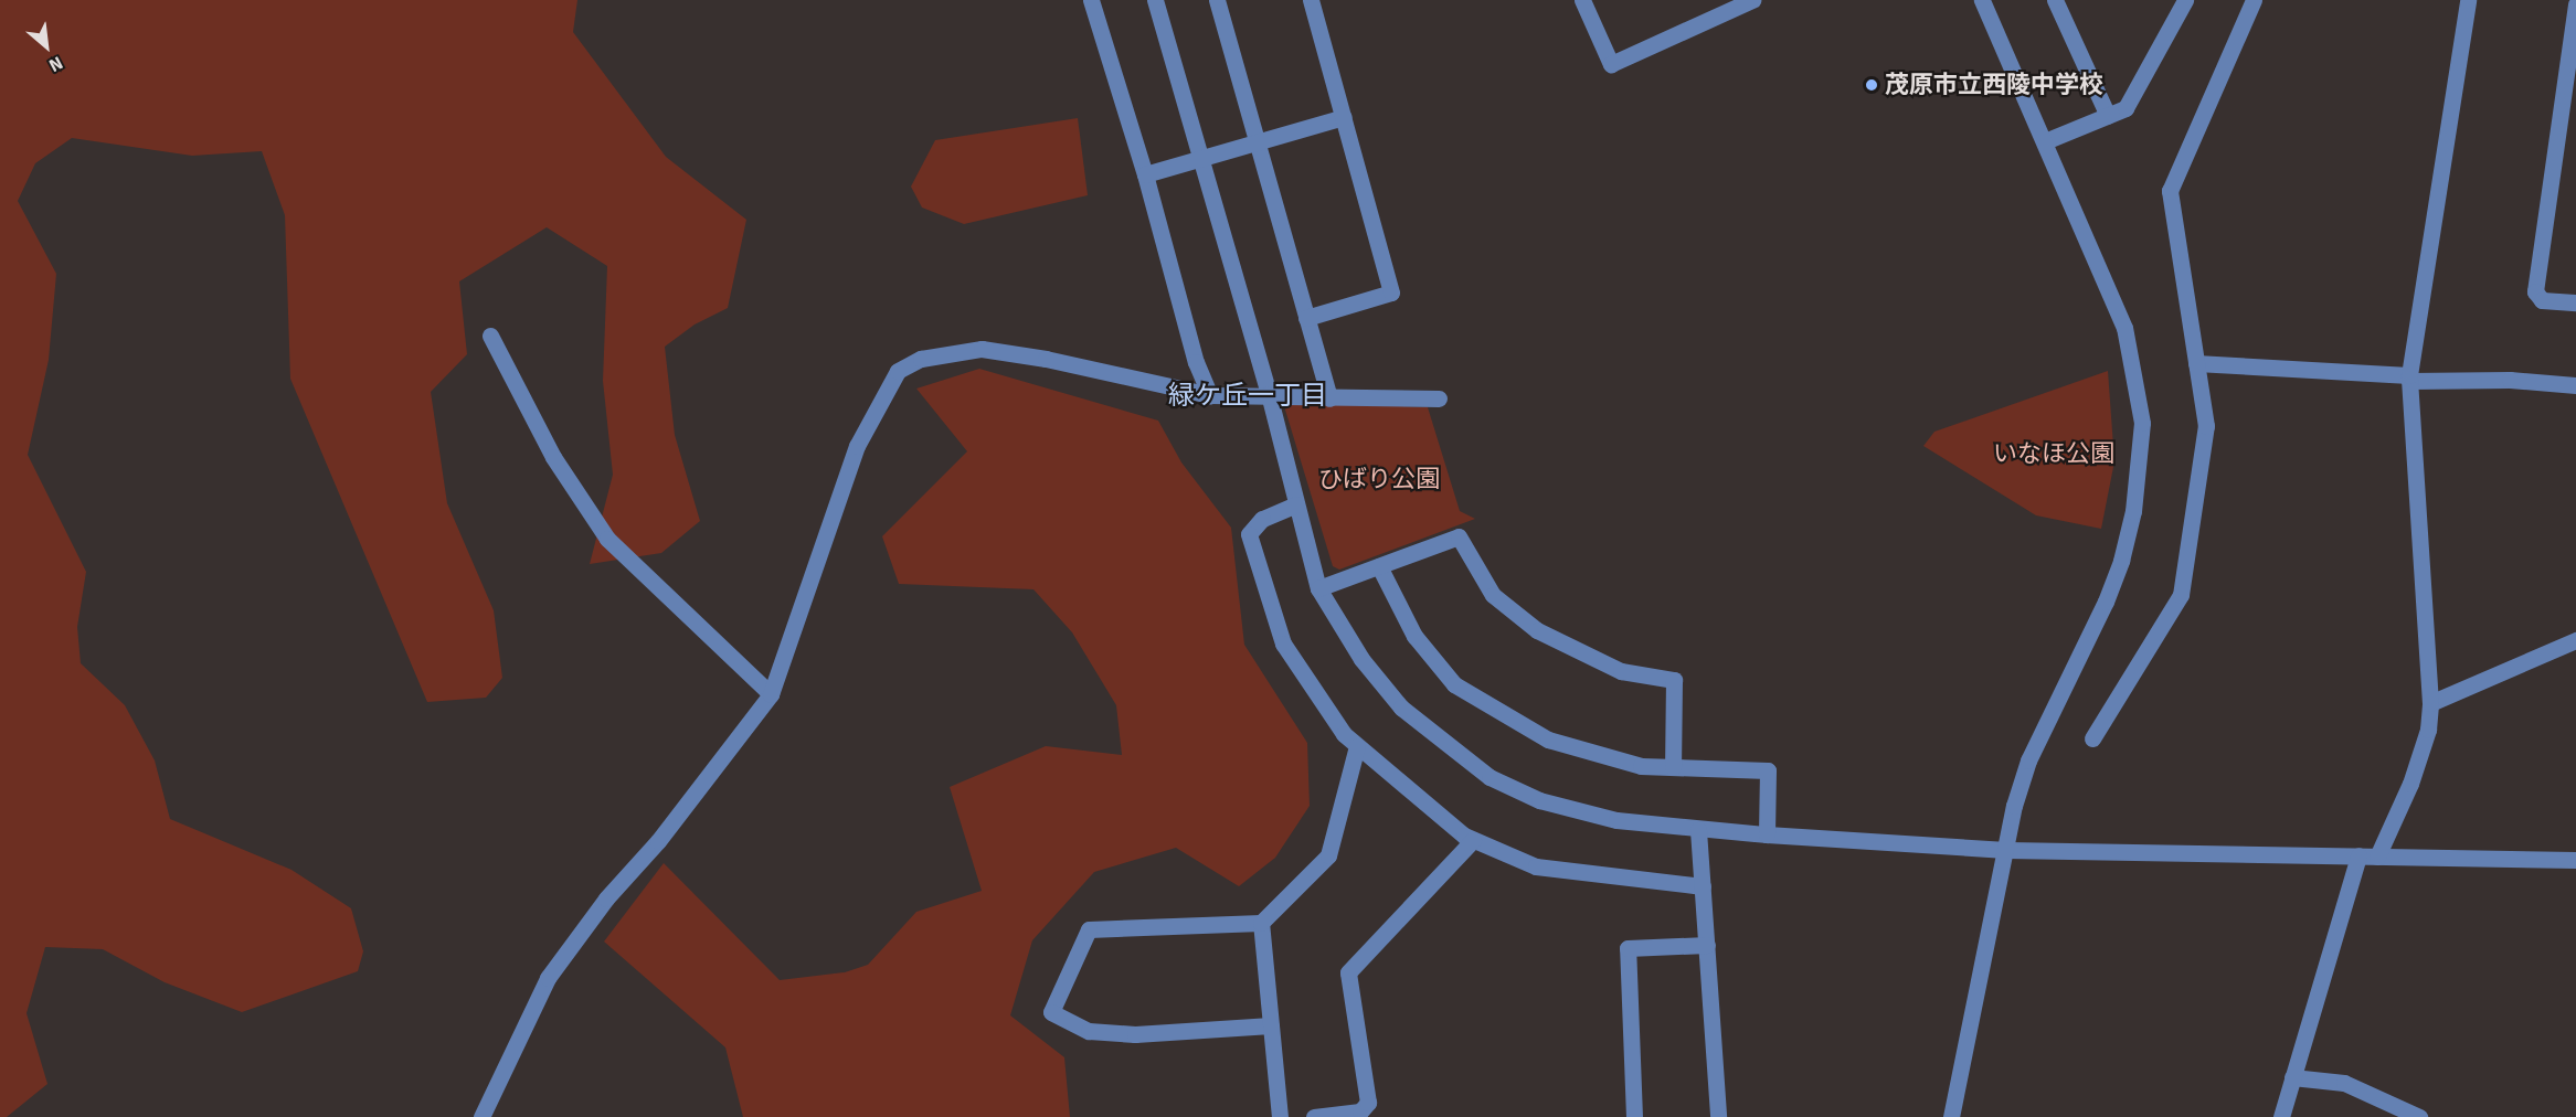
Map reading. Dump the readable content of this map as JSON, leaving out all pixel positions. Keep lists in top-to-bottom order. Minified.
{"districts":["緑ケ丘一丁目"],"parks":["いなほ公園","ひばり公園"],"places":["茂原市立西陵中学校"],"north":"bottom right"}
